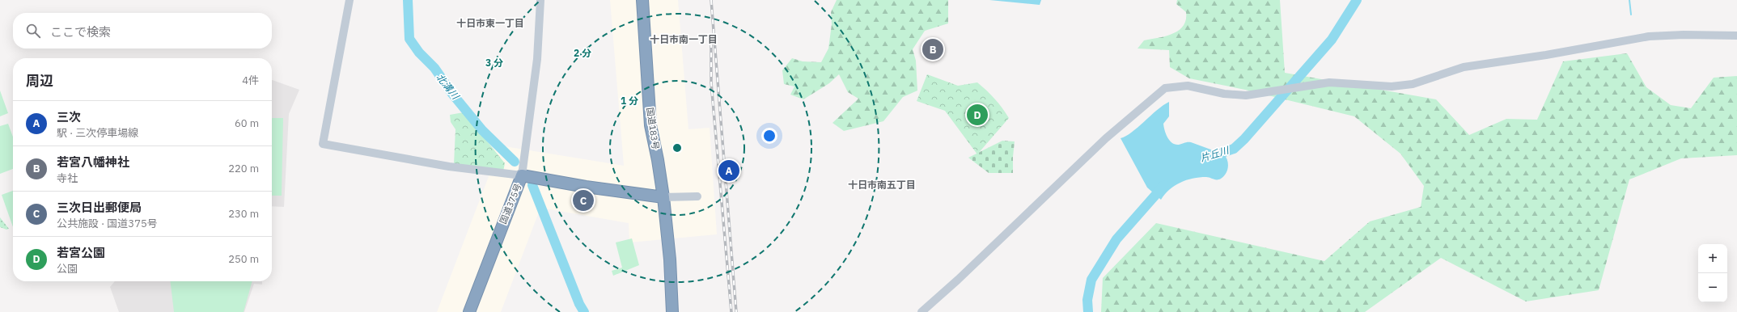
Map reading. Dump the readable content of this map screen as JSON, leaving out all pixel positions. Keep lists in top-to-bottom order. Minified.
{"streets":{"highway":["国道183号","国道375号"]},"crossings":[["国道183号","国道375号"]],"districts":["十日市東一丁目","十日市南一丁目","十日市南五丁目"],"water":["北溝川","片丘川"],"page":{"search":"ここで検索","pins":["B","D","A","C"],"heading":["周辺","4件"],"list":[{"mark":"A","name":"三次","note":"駅 · 三次停車場線","value":"60 m"},{"mark":"B","name":"若宮八幡神社","note":"寺社","value":"220 m"},{"mark":"C","name":"三次日出郵便局","note":"公共施設 · 国道375号","value":"230 m"},{"mark":"D","name":"若宮公園","note":"公園","value":"250 m"}],"map_buttons":["+","−"]},"rings":["2 分","3 分","1 分"]}
